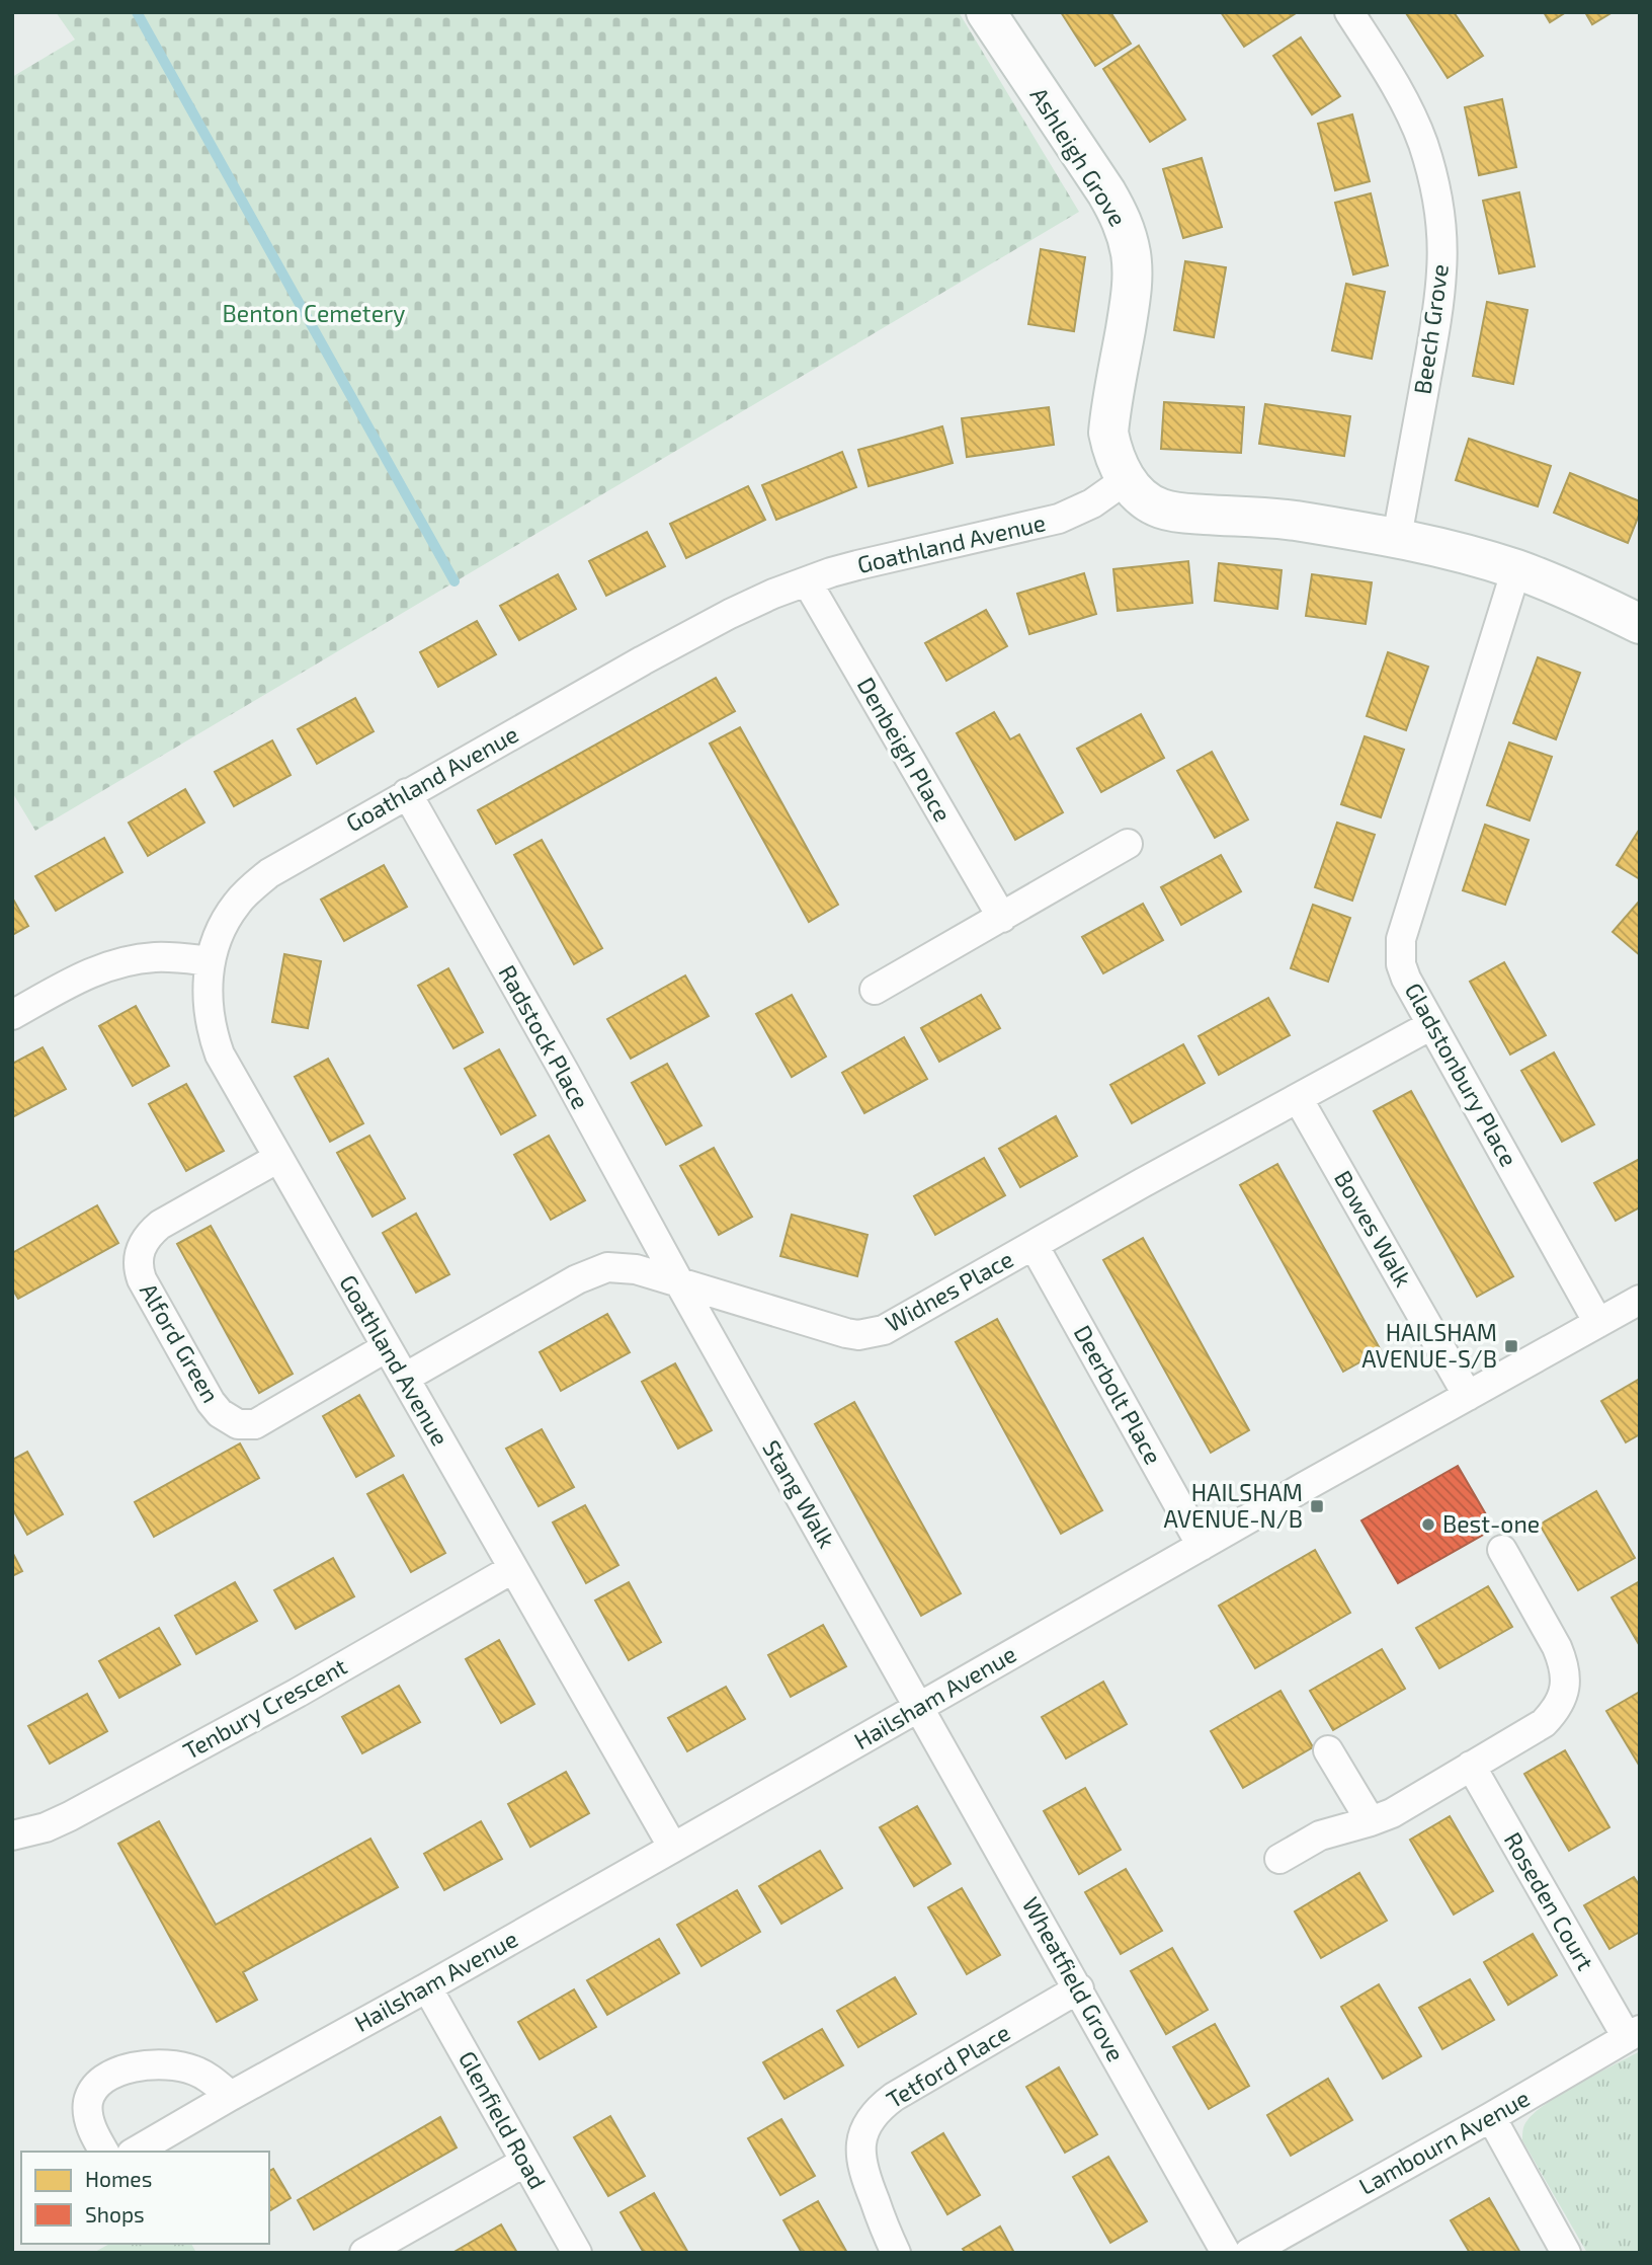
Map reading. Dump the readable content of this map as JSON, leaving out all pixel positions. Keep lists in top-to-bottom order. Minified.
{"streets":{"street":["Ashleigh Grove","Beech Grove","Goathland Avenue","Denbeigh Place","Radstock Place","Gladstonbury Place","Bowes Walk","Widnes Place","Alford Green","Deerbolt Place","Stang Walk","Hailsham Avenue","Tenbury Crescent","Roseden Court","Wheatfield Grove","Tetford Place","Glenfield Road","Lambourn Avenue"]},"crossings":[["Ashleigh Grove","Goathland Avenue"],["Goathland Avenue","Denbeigh Place"],["Goathland Avenue","Radstock Place"],["Goathland Avenue","Widnes Place"],["Goathland Avenue","Alford Green"],["Goathland Avenue","Hailsham Avenue"],["Goathland Avenue","Tenbury Crescent"],["Radstock Place","Widnes Place"],["Radstock Place","Stang Walk"],["Gladstonbury Place","Widnes Place"],["Gladstonbury Place","Hailsham Avenue"],["Bowes Walk","Widnes Place"],["Bowes Walk","Hailsham Avenue"],["Widnes Place","Deerbolt Place"],["Widnes Place","Stang Walk"],["Deerbolt Place","Hailsham Avenue"],["Stang Walk","Hailsham Avenue"],["Stang Walk","Wheatfield Grove"],["Hailsham Avenue","Wheatfield Grove"],["Hailsham Avenue","Glenfield Road"],["Roseden Court","Lambourn Avenue"],["Wheatfield Grove","Tetford Place"]],"parks":["Benton Cemetery"],"places":{"transit":["HAILSHAM AVENUE-S/B","HAILSHAM AVENUE-N/B"],"other":["Best-one"]},"legend":["Homes","Shops"]}
